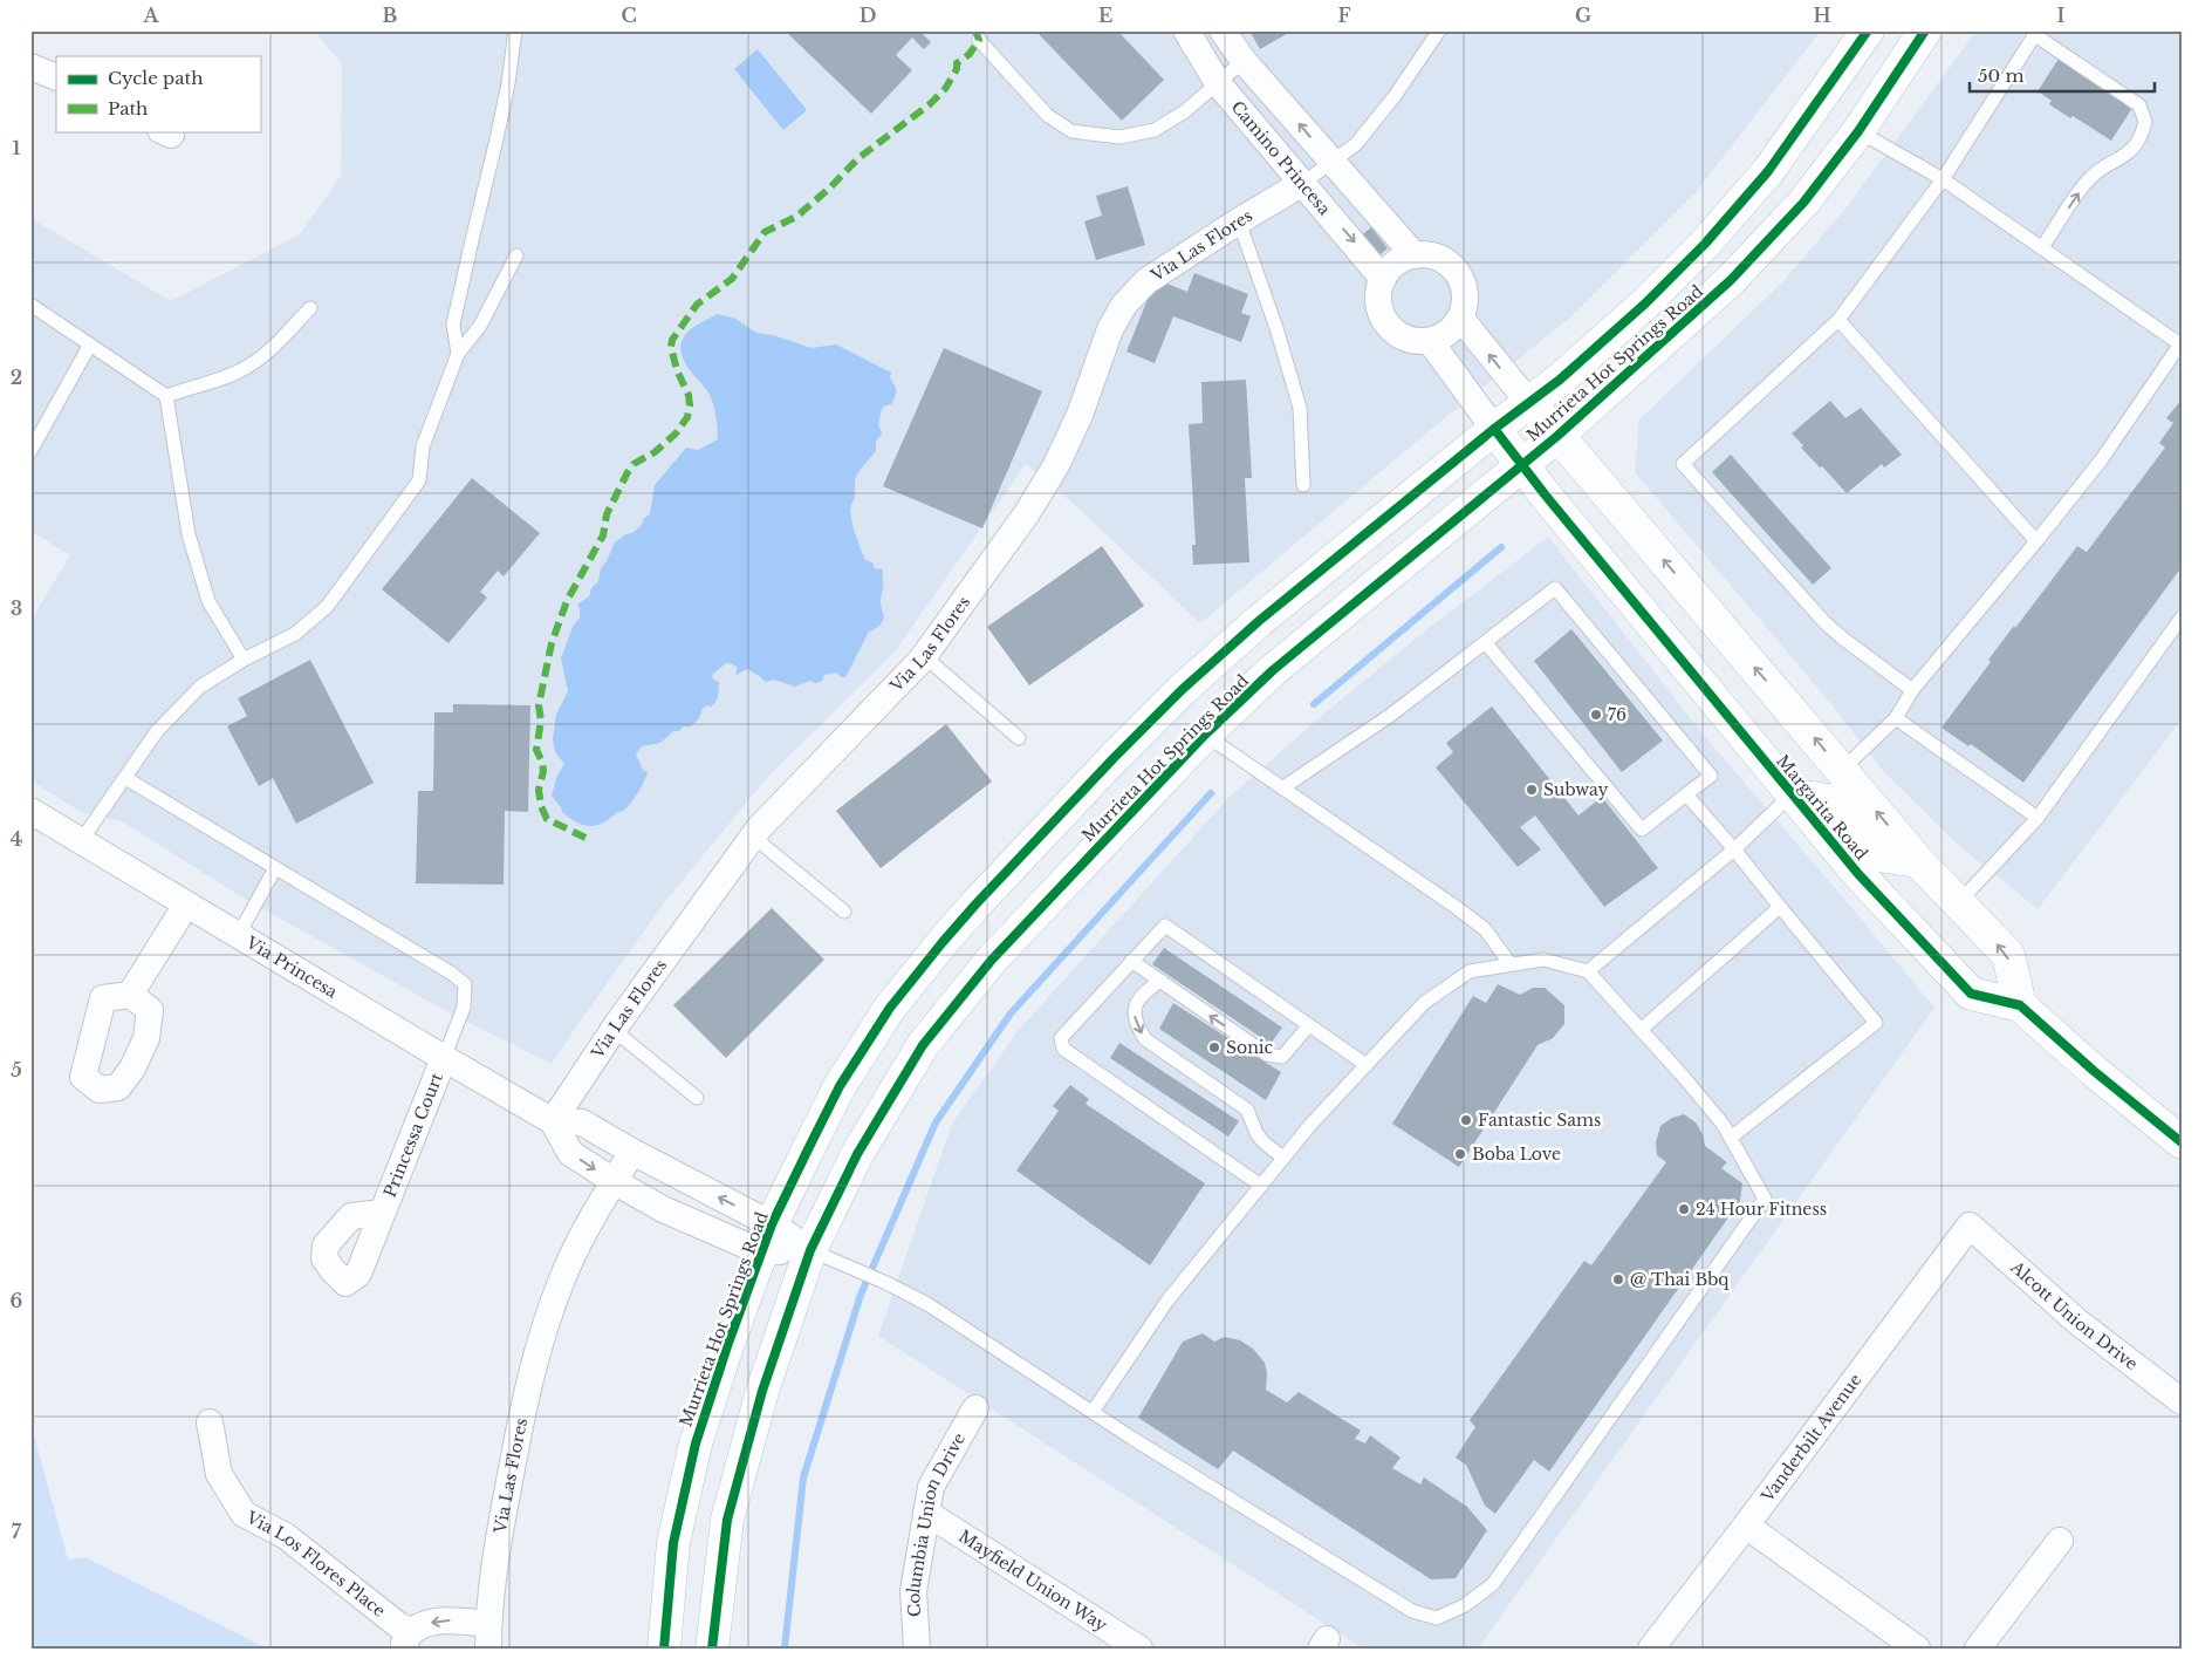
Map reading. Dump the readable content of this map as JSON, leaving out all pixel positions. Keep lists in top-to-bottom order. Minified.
{"streets":{"main road":["Murrieta Hot Springs Road","Margarita Road"],"street":["Camino Princesa","Via Las Flores","Via Princesa","Princessa Court","Alcott Union Drive","Vanderbilt Avenue","Columbia Union Drive","Via Los Flores Place","Mayfield Union Way"]},"crossings":[["Camino Princesa","Via Las Flores"],["Via Las Flores","Via Princesa"],["Via Las Flores","Via Los Flores Place"],["Murrieta Hot Springs Road","Margarita Road"],["Murrieta Hot Springs Road","Via Princesa"],["Via Princesa","Princessa Court"],["Alcott Union Drive","Vanderbilt Avenue"],["Columbia Union Drive","Mayfield Union Way"]],"places":["76","Subway","Sonic","Fantastic Sams","Boba Love","24 Hour Fitness","@ Thai Bbq"],"legend":["Cycle path","Path"],"scale_bar":"50 m","grid":{"columns":["A","B","C","D","E","F","G","H","I"],"rows":["1","2","3","4","5","6","7"]}}
